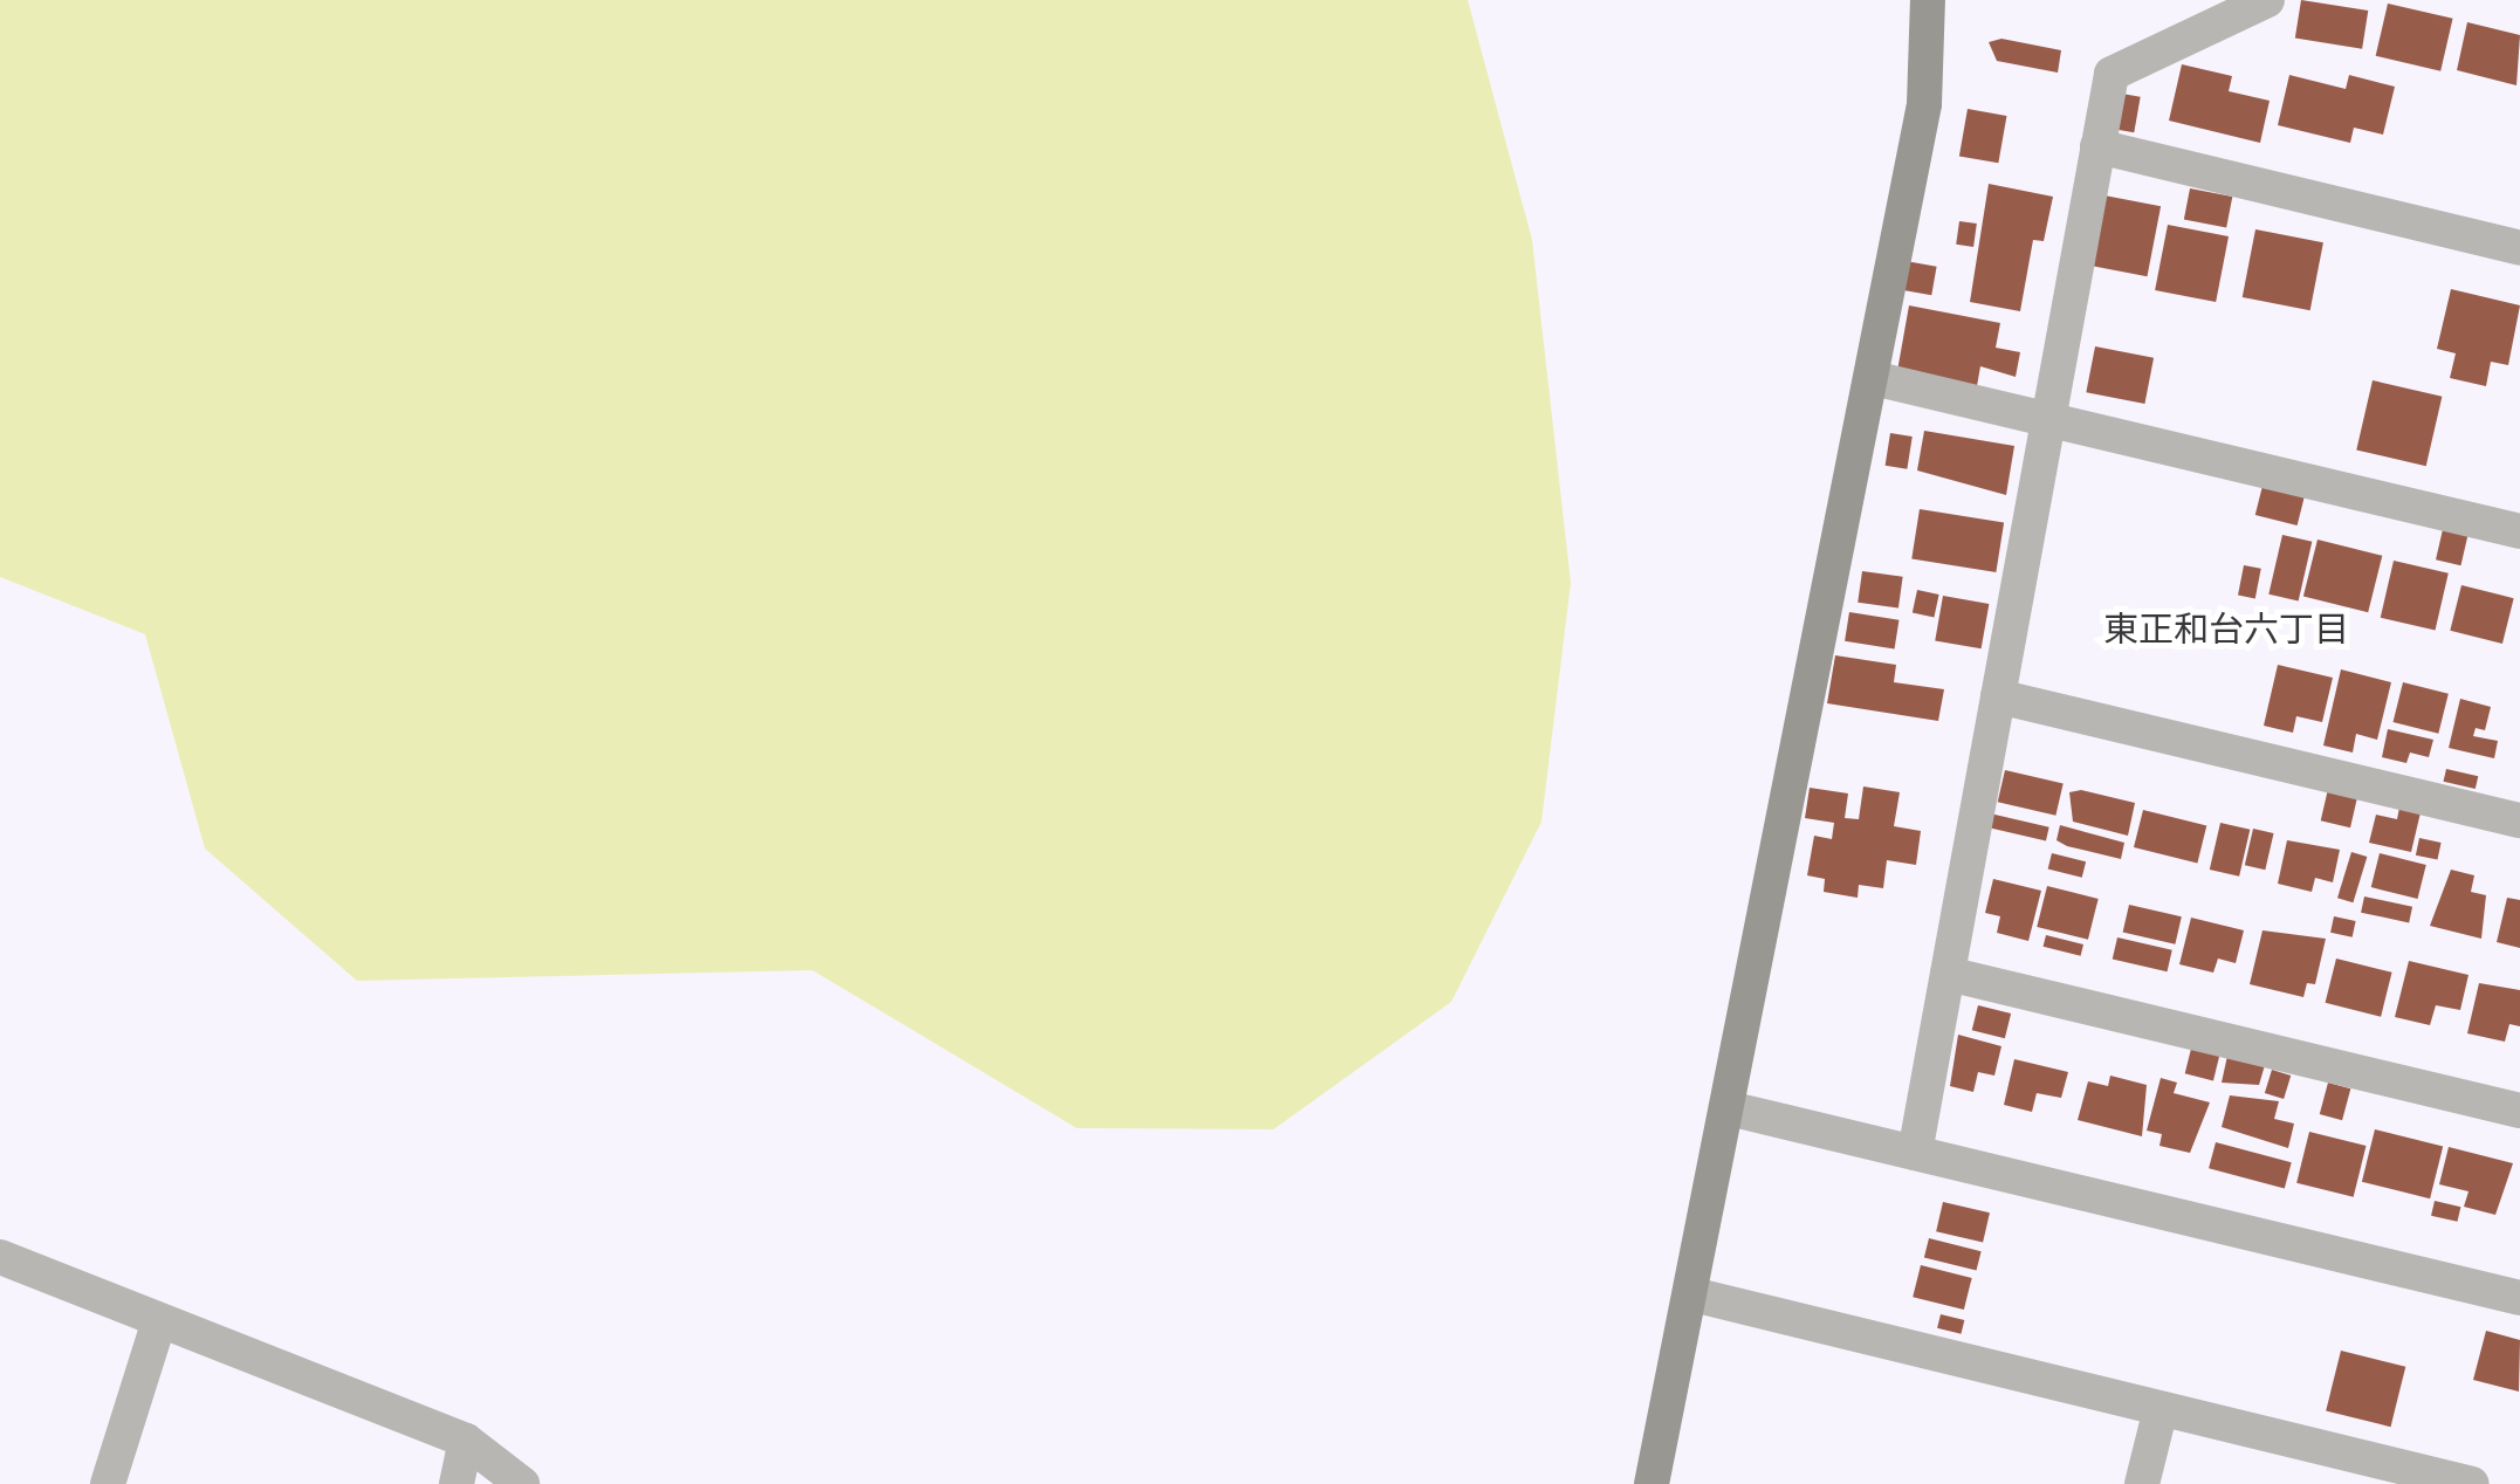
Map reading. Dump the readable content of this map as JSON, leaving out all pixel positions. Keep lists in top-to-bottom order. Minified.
{"districts":["東正和台六丁目"]}
